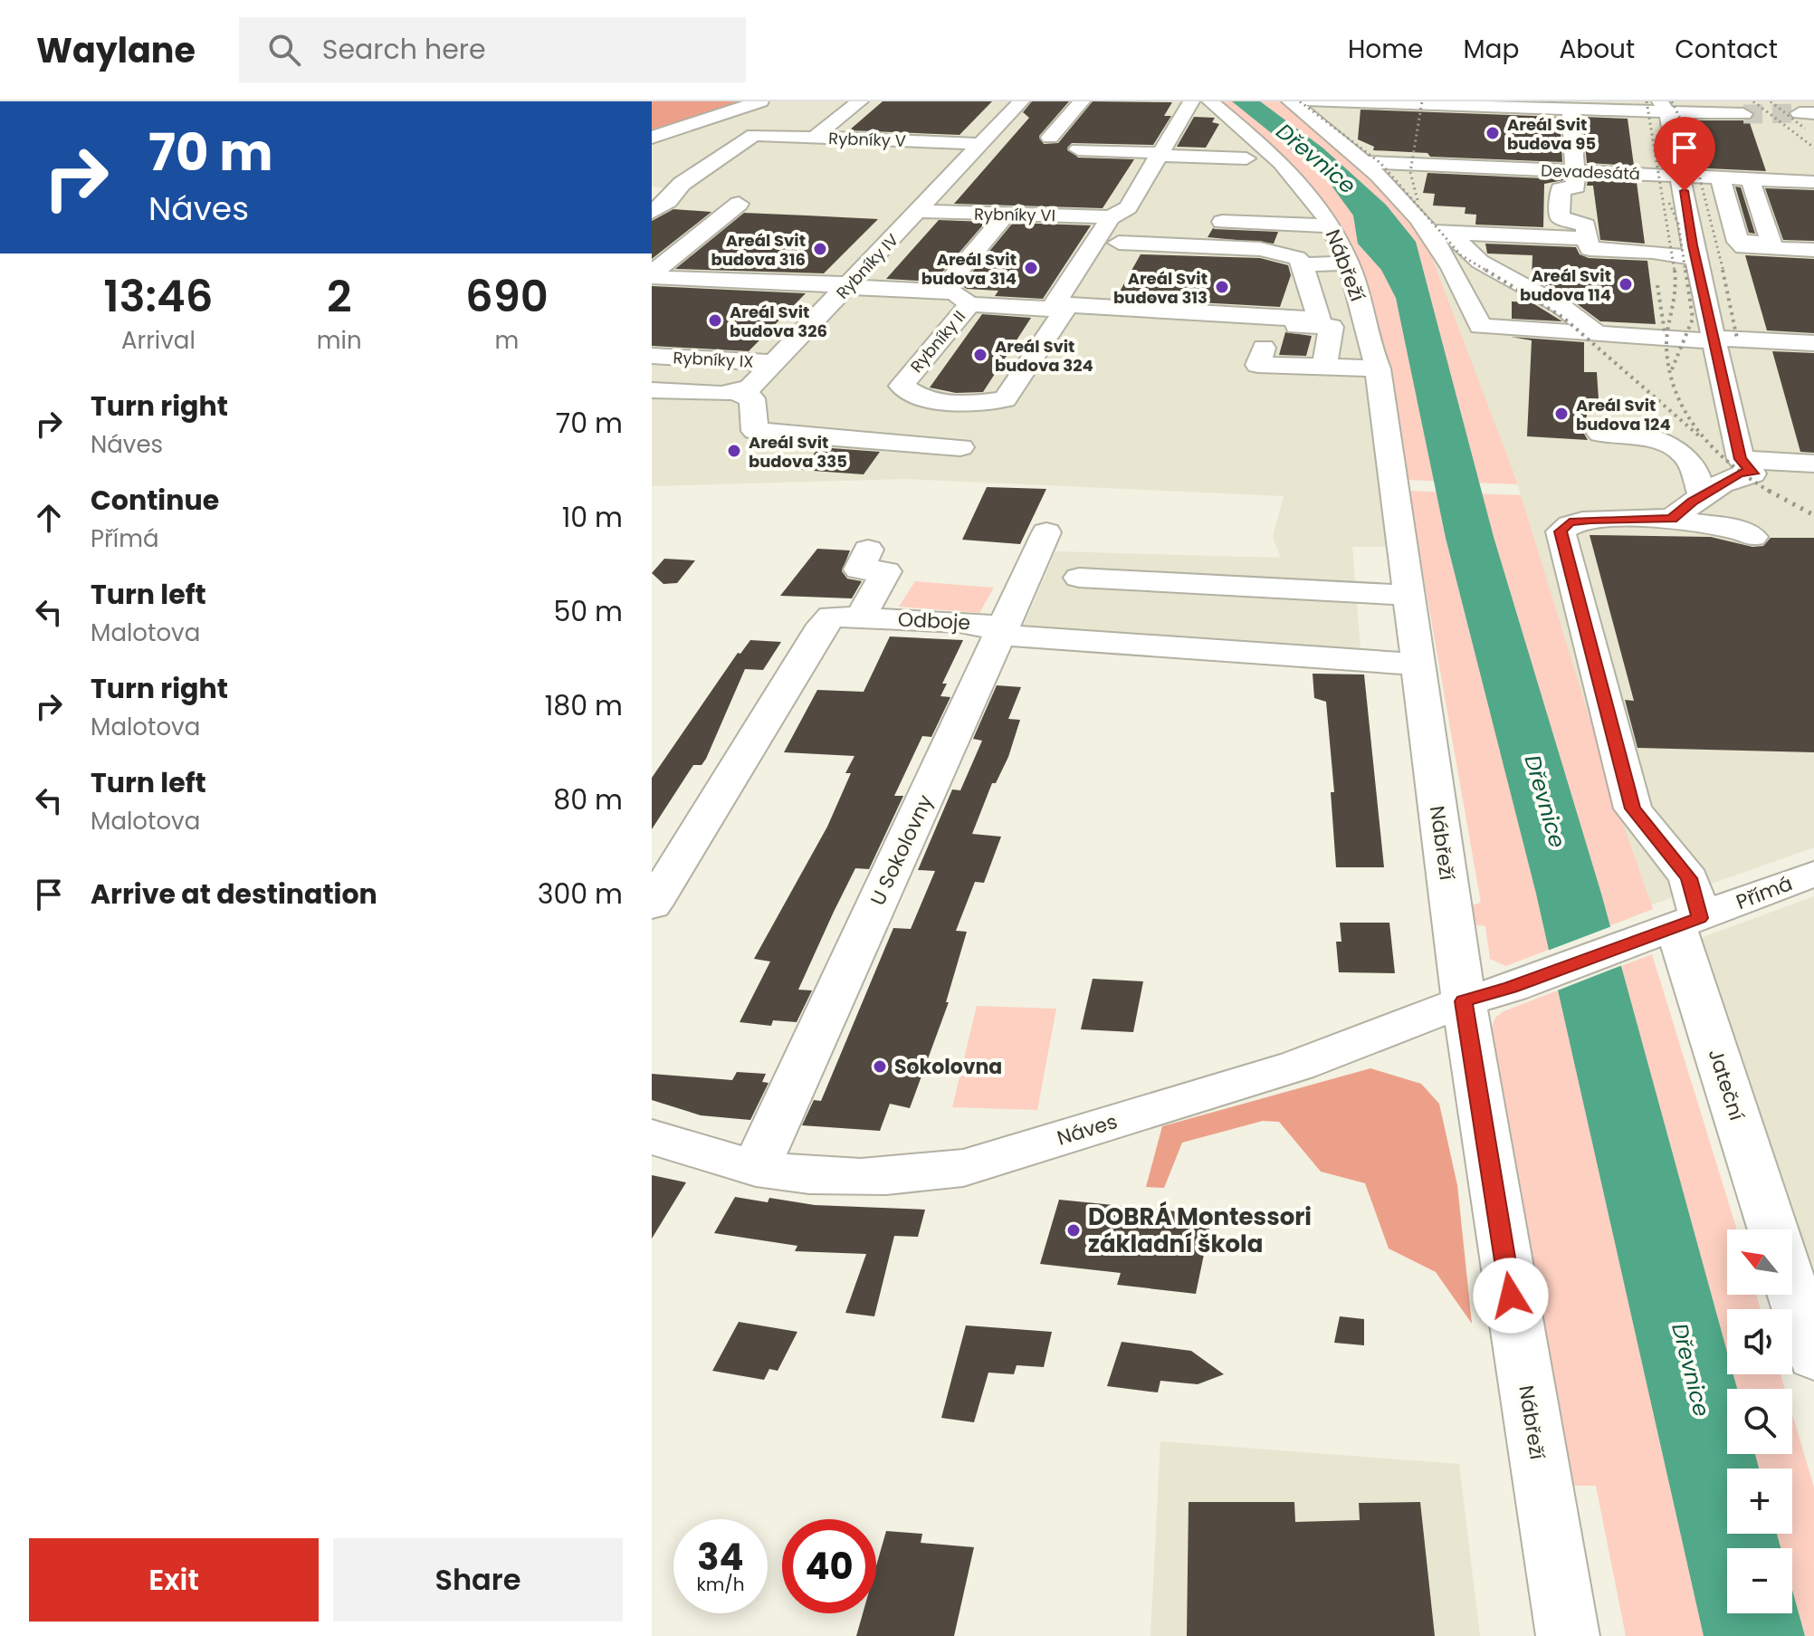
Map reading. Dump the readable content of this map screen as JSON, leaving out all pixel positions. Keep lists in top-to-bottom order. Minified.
{"streets":{"street":["Rybníky V","Devadesátá","Rybníky VI","Nábřeží","Rybníky IV","Rybníky II","Rybníky IX","Odboje","U Sokolovny","Přímá","Jateční","Náves"]},"crossings":[["Rybníky V","Rybníky IV"],["Rybníky VI","Rybníky IV"],["Rybníky VI","Rybníky II"],["Nábřeží","Odboje"],["Nábřeží","Přímá"],["Nábřeží","Náves"],["Rybníky IV","Rybníky IX"],["Odboje","U Sokolovny"],["U Sokolovny","Náves"],["Přímá","Jateční"],["Přímá","Náves"]],"water":["Dřevnice"],"places":["Areál Svit budova 95","Areál Svit budova 316","Areál Svit budova 314","Areál Svit budova 114","Areál Svit budova 313","Areál Svit budova 326","Areál Svit budova 324","Areál Svit budova 124","Areál Svit budova 335","Sokolovna","DOBRÁ Montessori základní škola"],"north":"top left","page":{"header":"Waylane","search":"Search here","nav":["Home","Map","About","Contact"],"turn":["70 m","Náves"],"eta":["13:46","Arrival","2","min","690","m"],"list":[{"name":"Turn right","note":"Náves","value":"70 m"},{"name":"Continue","note":"Přímá","value":"10 m"},{"name":"Turn left","note":"Malotova","value":"50 m"},{"name":"Turn right","note":"Malotova","value":"180 m"},{"name":"Turn left","note":"Malotova","value":"80 m"},{"name":"Arrive at destination","value":"300 m"}],"map_buttons":["+","−"],"speed":"34 km/h","limit":"40","buttons":["Exit","Share"]}}
